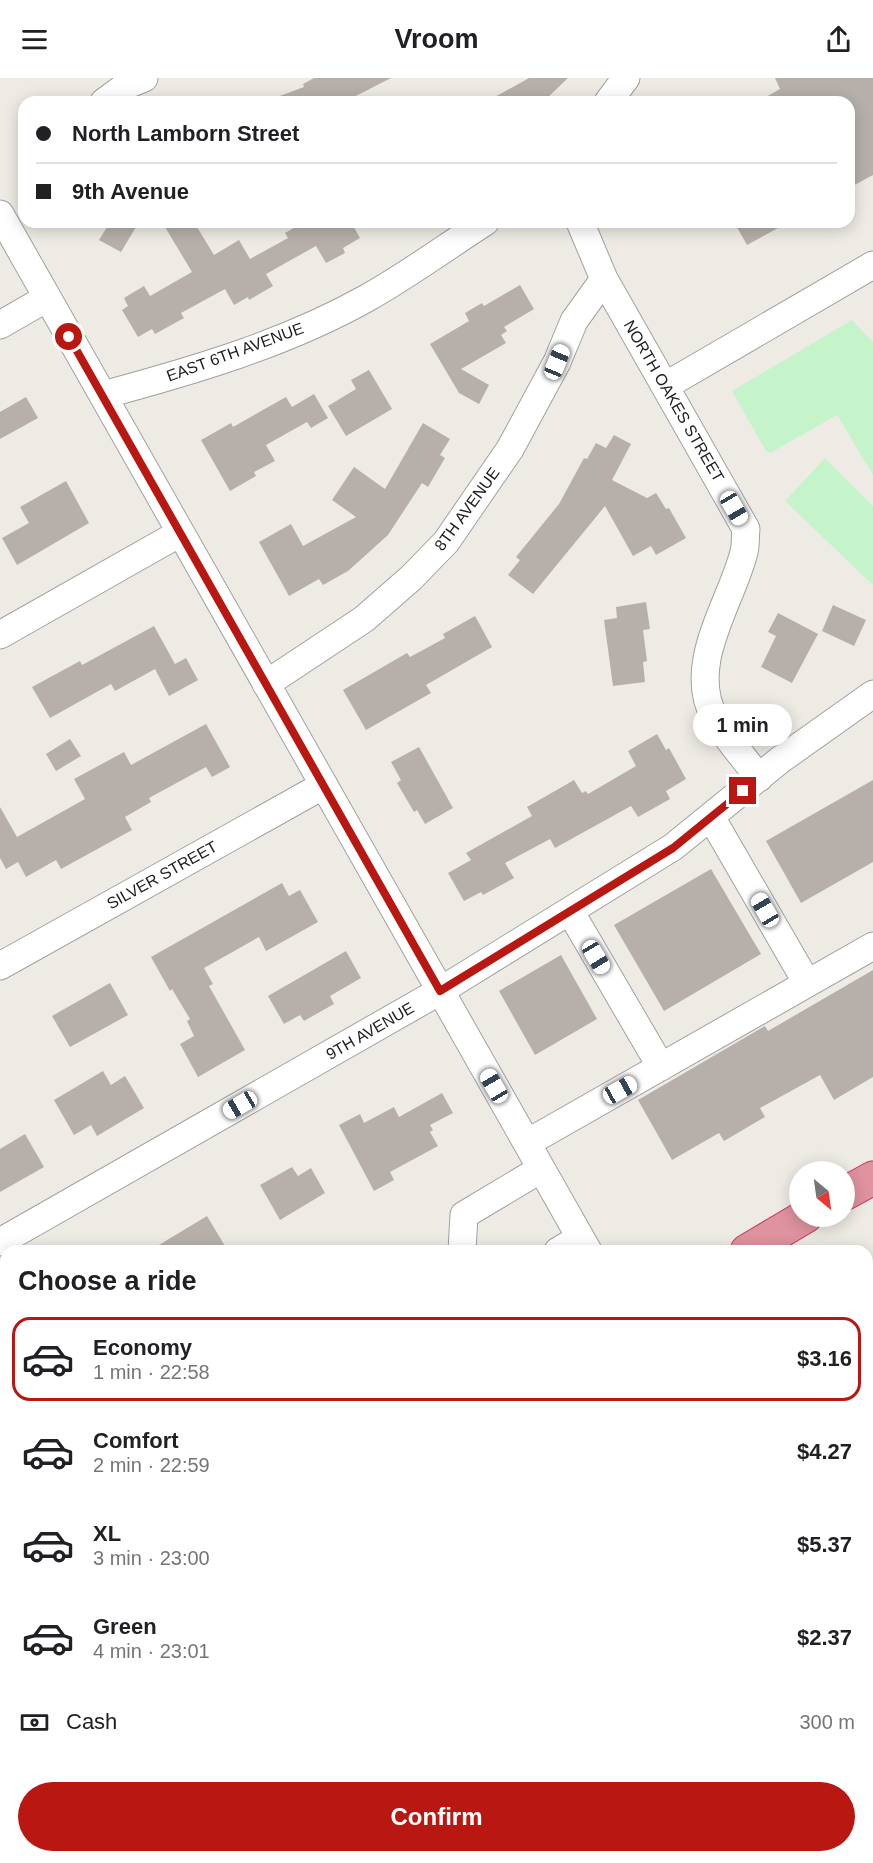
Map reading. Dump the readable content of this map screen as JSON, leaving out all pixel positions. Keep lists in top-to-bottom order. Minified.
{"streets":{"street":["EAST 6TH AVENUE","NORTH OAKES STREET","8TH AVENUE","SILVER STREET","9TH AVENUE"]},"crossings":[["NORTH OAKES STREET","8TH AVENUE"],["NORTH OAKES STREET","9TH AVENUE"]],"north":"bottom right","page":{"header":"Vroom","banner":["North Lamborn Street","9th Avenue"],"bubble":"1 min","heading":"Choose a ride","list":[{"name":"Economy","note":"1 min · 22:58","value":"$3.16"},{"name":"Comfort","note":"2 min · 22:59","value":"$4.27"},{"name":"XL","note":"3 min · 23:00","value":"$5.37"},{"name":"Green","note":"4 min · 23:01","value":"$2.37"}],"pay":["Cash","300 m"],"buttons":"Confirm"}}
